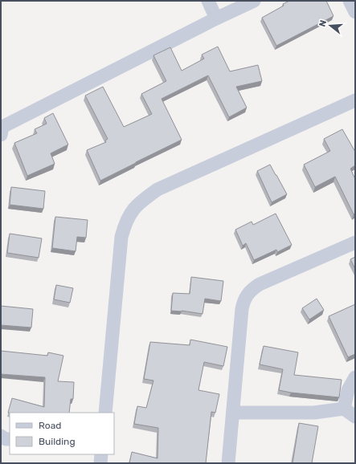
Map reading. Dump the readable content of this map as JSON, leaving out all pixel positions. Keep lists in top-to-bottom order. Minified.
{"legend":["Road","Building"],"north":"left"}
